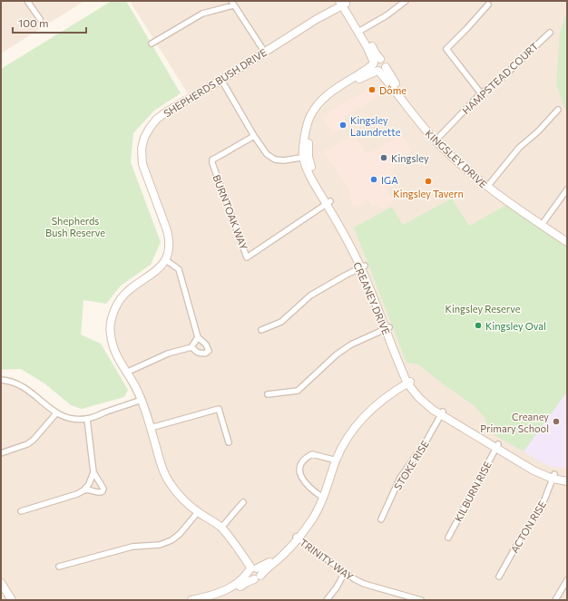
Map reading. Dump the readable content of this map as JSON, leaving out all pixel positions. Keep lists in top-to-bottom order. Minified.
{"streets":{"street":["HAMPSTEAD COURT","SHEPHERDS BUSH DRIVE","KINGSLEY DRIVE","BURNTOAK WAY","CREANEY DRIVE","STOKE RISE","KILBURN RISE","ACTON RISE","TRINITY WAY"]},"crossings":[["HAMPSTEAD COURT","KINGSLEY DRIVE"],["SHEPHERDS BUSH DRIVE","KINGSLEY DRIVE"],["KINGSLEY DRIVE","CREANEY DRIVE"],["BURNTOAK WAY","CREANEY DRIVE"],["CREANEY DRIVE","STOKE RISE"],["CREANEY DRIVE","KILBURN RISE"],["CREANEY DRIVE","ACTON RISE"]],"parks":["Shepherds Bush Reserve","Kingsley Reserve"],"places":["Dôme","Kingsley Laundrette","Kingsley","IGA","Kingsley Tavern","Kingsley Oval","Creaney Primary School"],"scale_bar":"100 m"}
